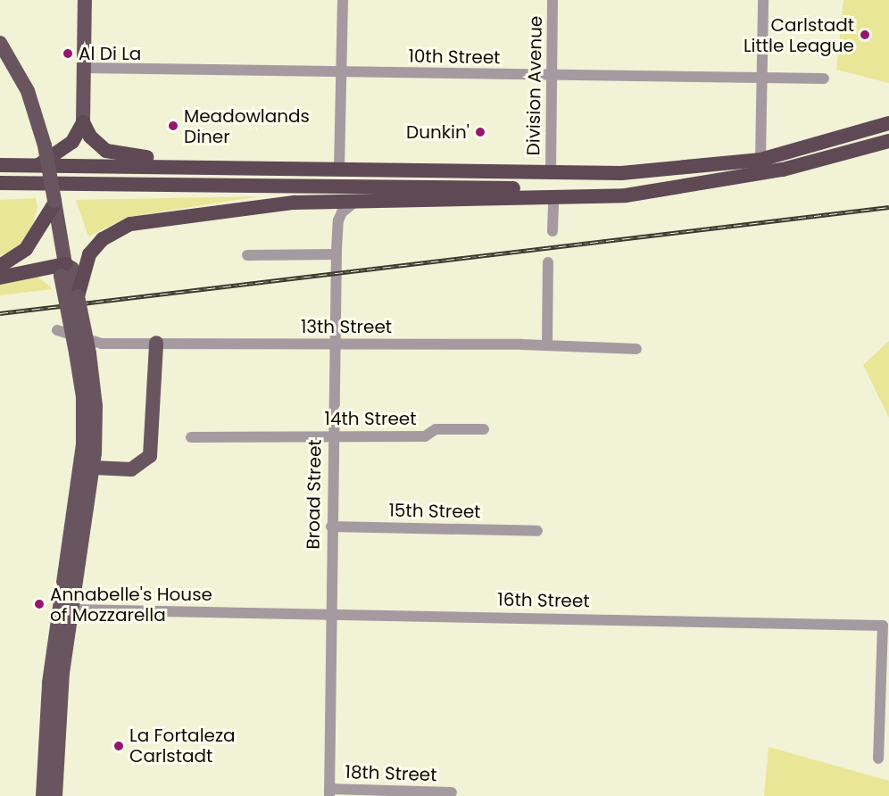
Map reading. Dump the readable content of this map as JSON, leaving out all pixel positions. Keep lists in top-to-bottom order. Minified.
{"streets":{"street":["10th Street","Division Avenue","13th Street","14th Street","Broad Street","15th Street","16th Street","18th Street"]},"crossings":[["10th Street","Division Avenue"],["13th Street","Broad Street"],["14th Street","Broad Street"],["Broad Street","15th Street"],["Broad Street","16th Street"],["Broad Street","18th Street"]],"places":["Carlstadt Little League","Al Di La","Meadowlands Diner","Dunkin'","Annabelle's House of Mozzarella","La Fortaleza Carlstadt"]}
